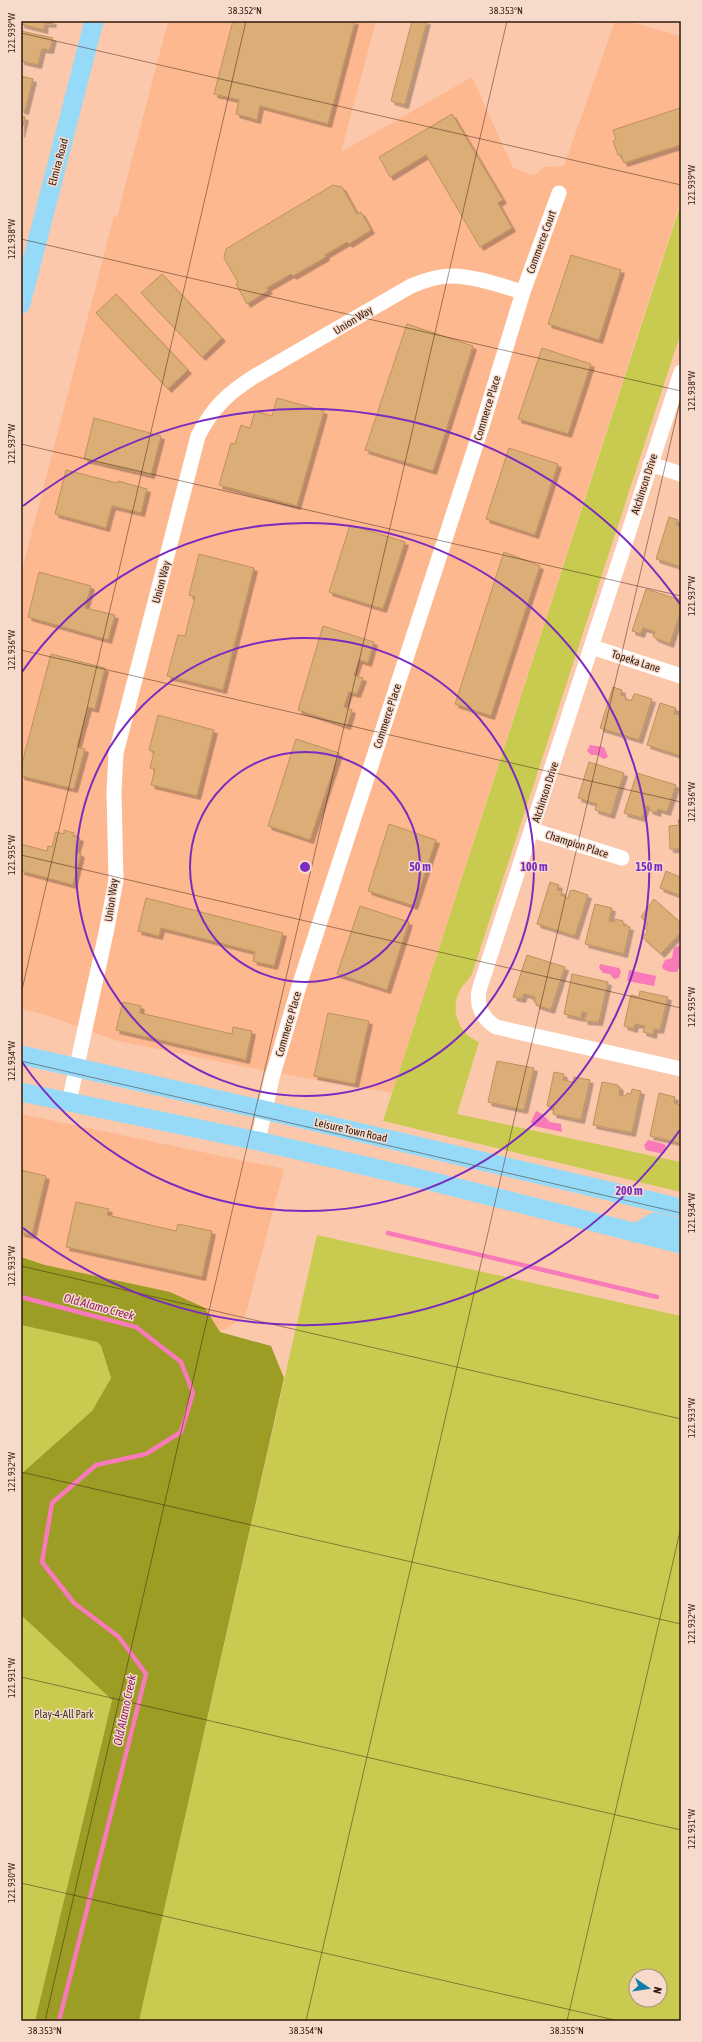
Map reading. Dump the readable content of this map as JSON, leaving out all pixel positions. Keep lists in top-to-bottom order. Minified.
{"streets":{"main road":["Elmira Road","Leisure Town Road"],"street":["Commerce Court","Union Way","Commerce Place","Atchinson Drive","Topeka Lane","Champion Place"]},"crossings":[["Commerce Court","Union Way"],["Commerce Court","Commerce Place"],["Union Way","Commerce Place"],["Union Way","Leisure Town Road"],["Commerce Place","Leisure Town Road"],["Atchinson Drive","Topeka Lane"],["Atchinson Drive","Champion Place"]],"water":["Old Alamo Creek"],"parks":["Play-4-All Park"],"north":"right","coordinates":["38.352°N","38.353°N","121.939°W","121.938°W","121.937°W","121.936°W","121.935°W","121.934°W","121.933°W","121.932°W","121.931°W","121.930°W","38.354°N","38.355°N"],"rings":["50 m","100 m","150 m","200 m"]}
